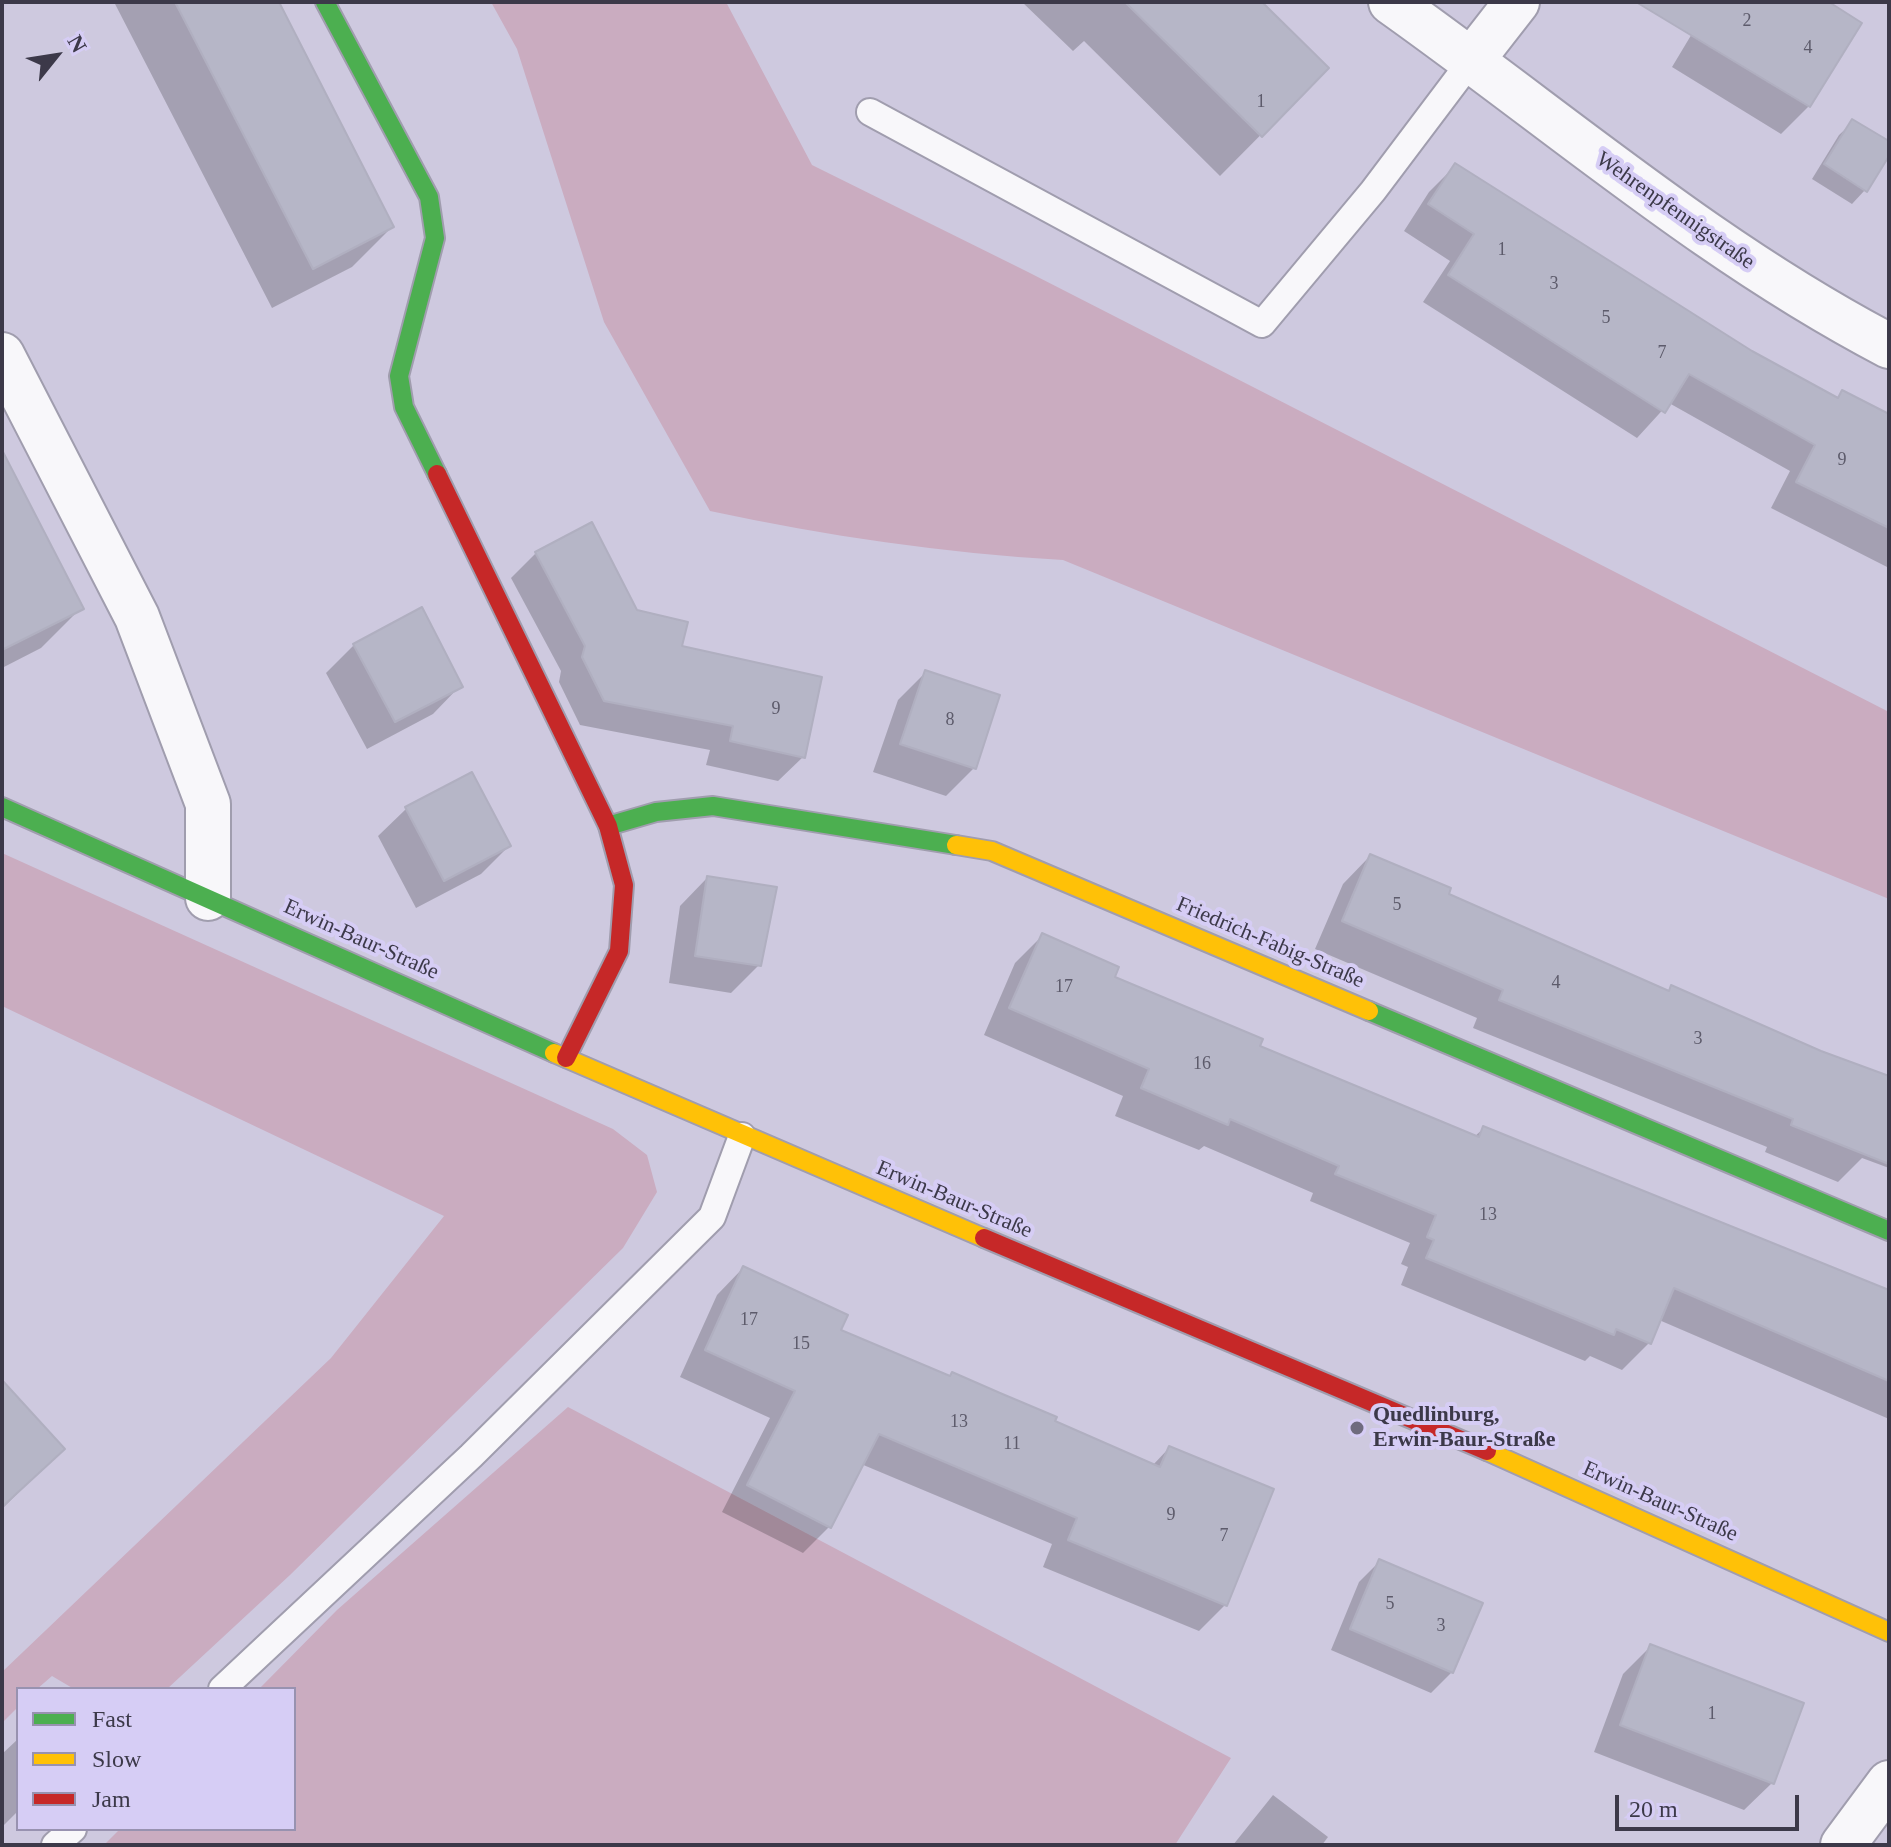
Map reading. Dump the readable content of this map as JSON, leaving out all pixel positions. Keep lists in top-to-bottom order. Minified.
{"streets":{"street":["Wehrenpfennigstraße","Erwin-Baur-Straße","Friedrich-Fabig-Straße"]},"places":["Quedlinburg, Erwin-Baur-Straße"],"house_numbers":["2","4","1","1","3","5","7","9","9","8","5","4","17","3","16","13","17","15","13","11","9","7","5","3","1"],"legend":["Fast","Slow","Jam"],"scale_bar":"20 m","north":"top right"}
